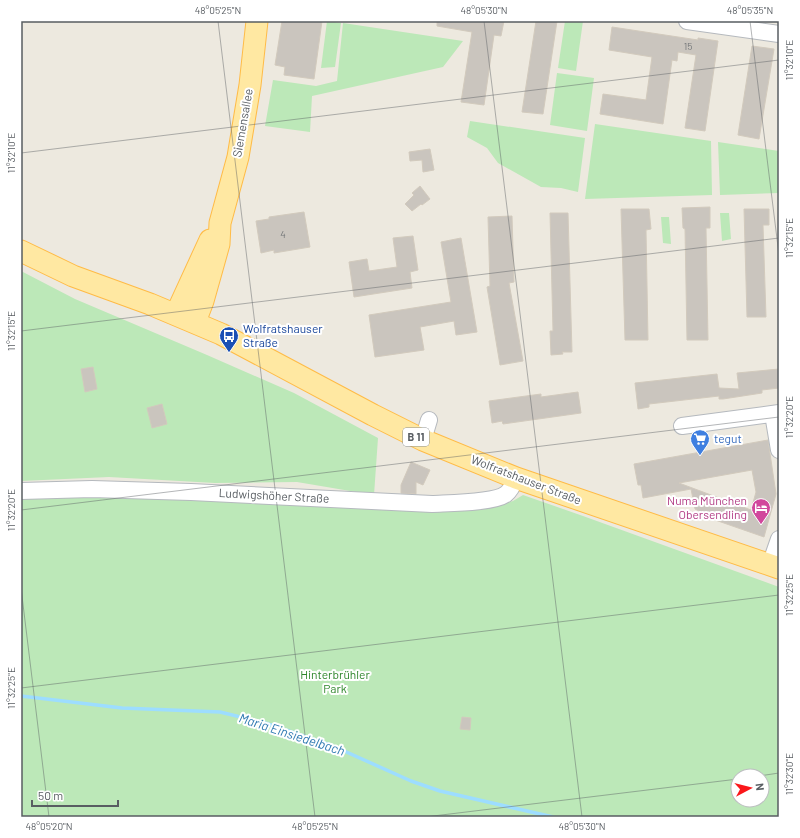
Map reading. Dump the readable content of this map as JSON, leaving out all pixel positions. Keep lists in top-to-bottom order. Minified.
{"streets":{"main road":["Siemensallee","B 11","Wolfratshauser Straße"],"street":["Ludwigshöher Straße"]},"crossings":[["Siemensallee","Wolfratshauser Straße"],["Wolfratshauser Straße","Ludwigshöher Straße"]],"water":["Maria Einsiedelbach"],"parks":["Hinterbrühler Park"],"places":{"bus stop":["Wolfratshauser Straße"],"supermarket":["tegut"],"hotel":["Numa München Obersendling"]},"house_numbers":["15","4"],"scale_bar":"50 m","north":"right","coordinates":["48°05'25\"N","48°05'30\"N","48°05'35\"N","11°32'10\"E","11°32'15\"E","11°32'20\"E","11°32'25\"E","11°32'30\"E","48°05'20\"N"]}
